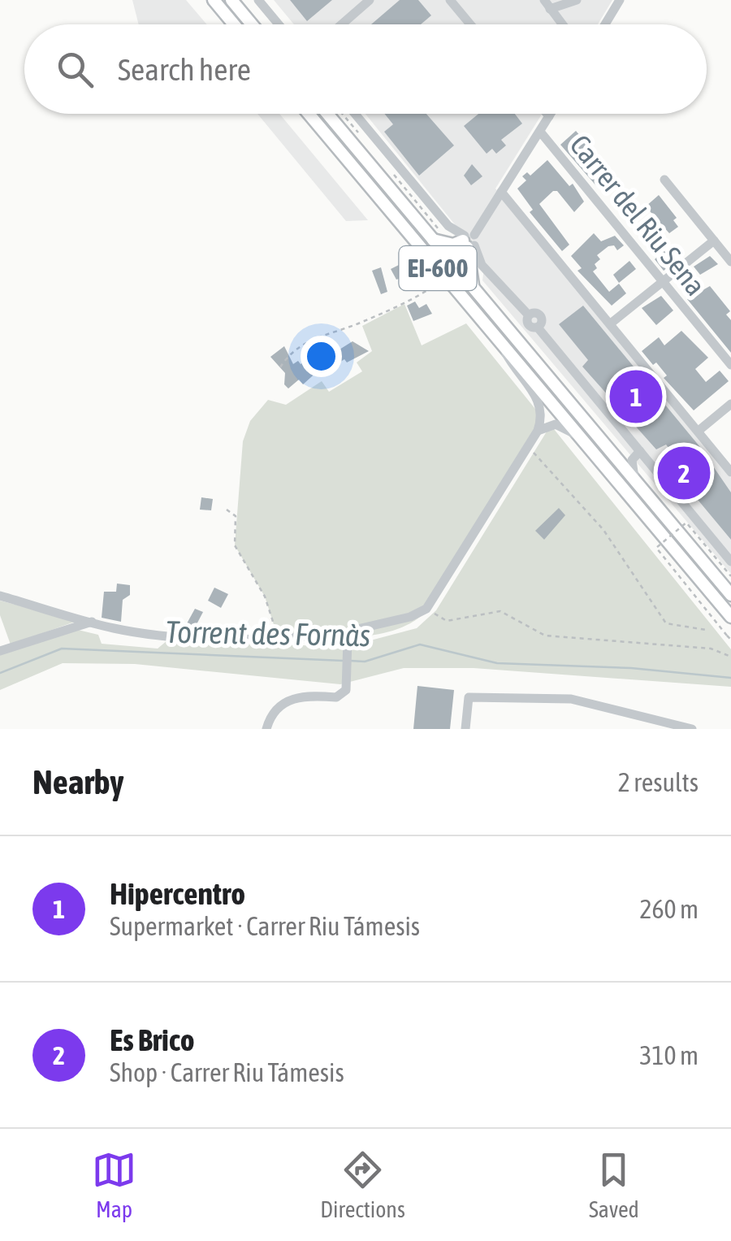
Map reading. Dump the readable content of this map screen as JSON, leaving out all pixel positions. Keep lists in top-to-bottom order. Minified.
{"streets":{"main road":["EI-600"],"street":["Carrer del Riu Sena"]},"water":["Torrent des Fornàs"],"page":{"search":"Search here","pins":["1","2"],"heading":["Nearby","2 results"],"list":[{"mark":"1","name":"Hipercentro","note":"Supermarket · Carrer Riu Támesis","value":"260 m"},{"mark":"2","name":"Es Brico","note":"Shop · Carrer Riu Támesis","value":"310 m"}],"nav":["Map","Directions","Saved"]}}
